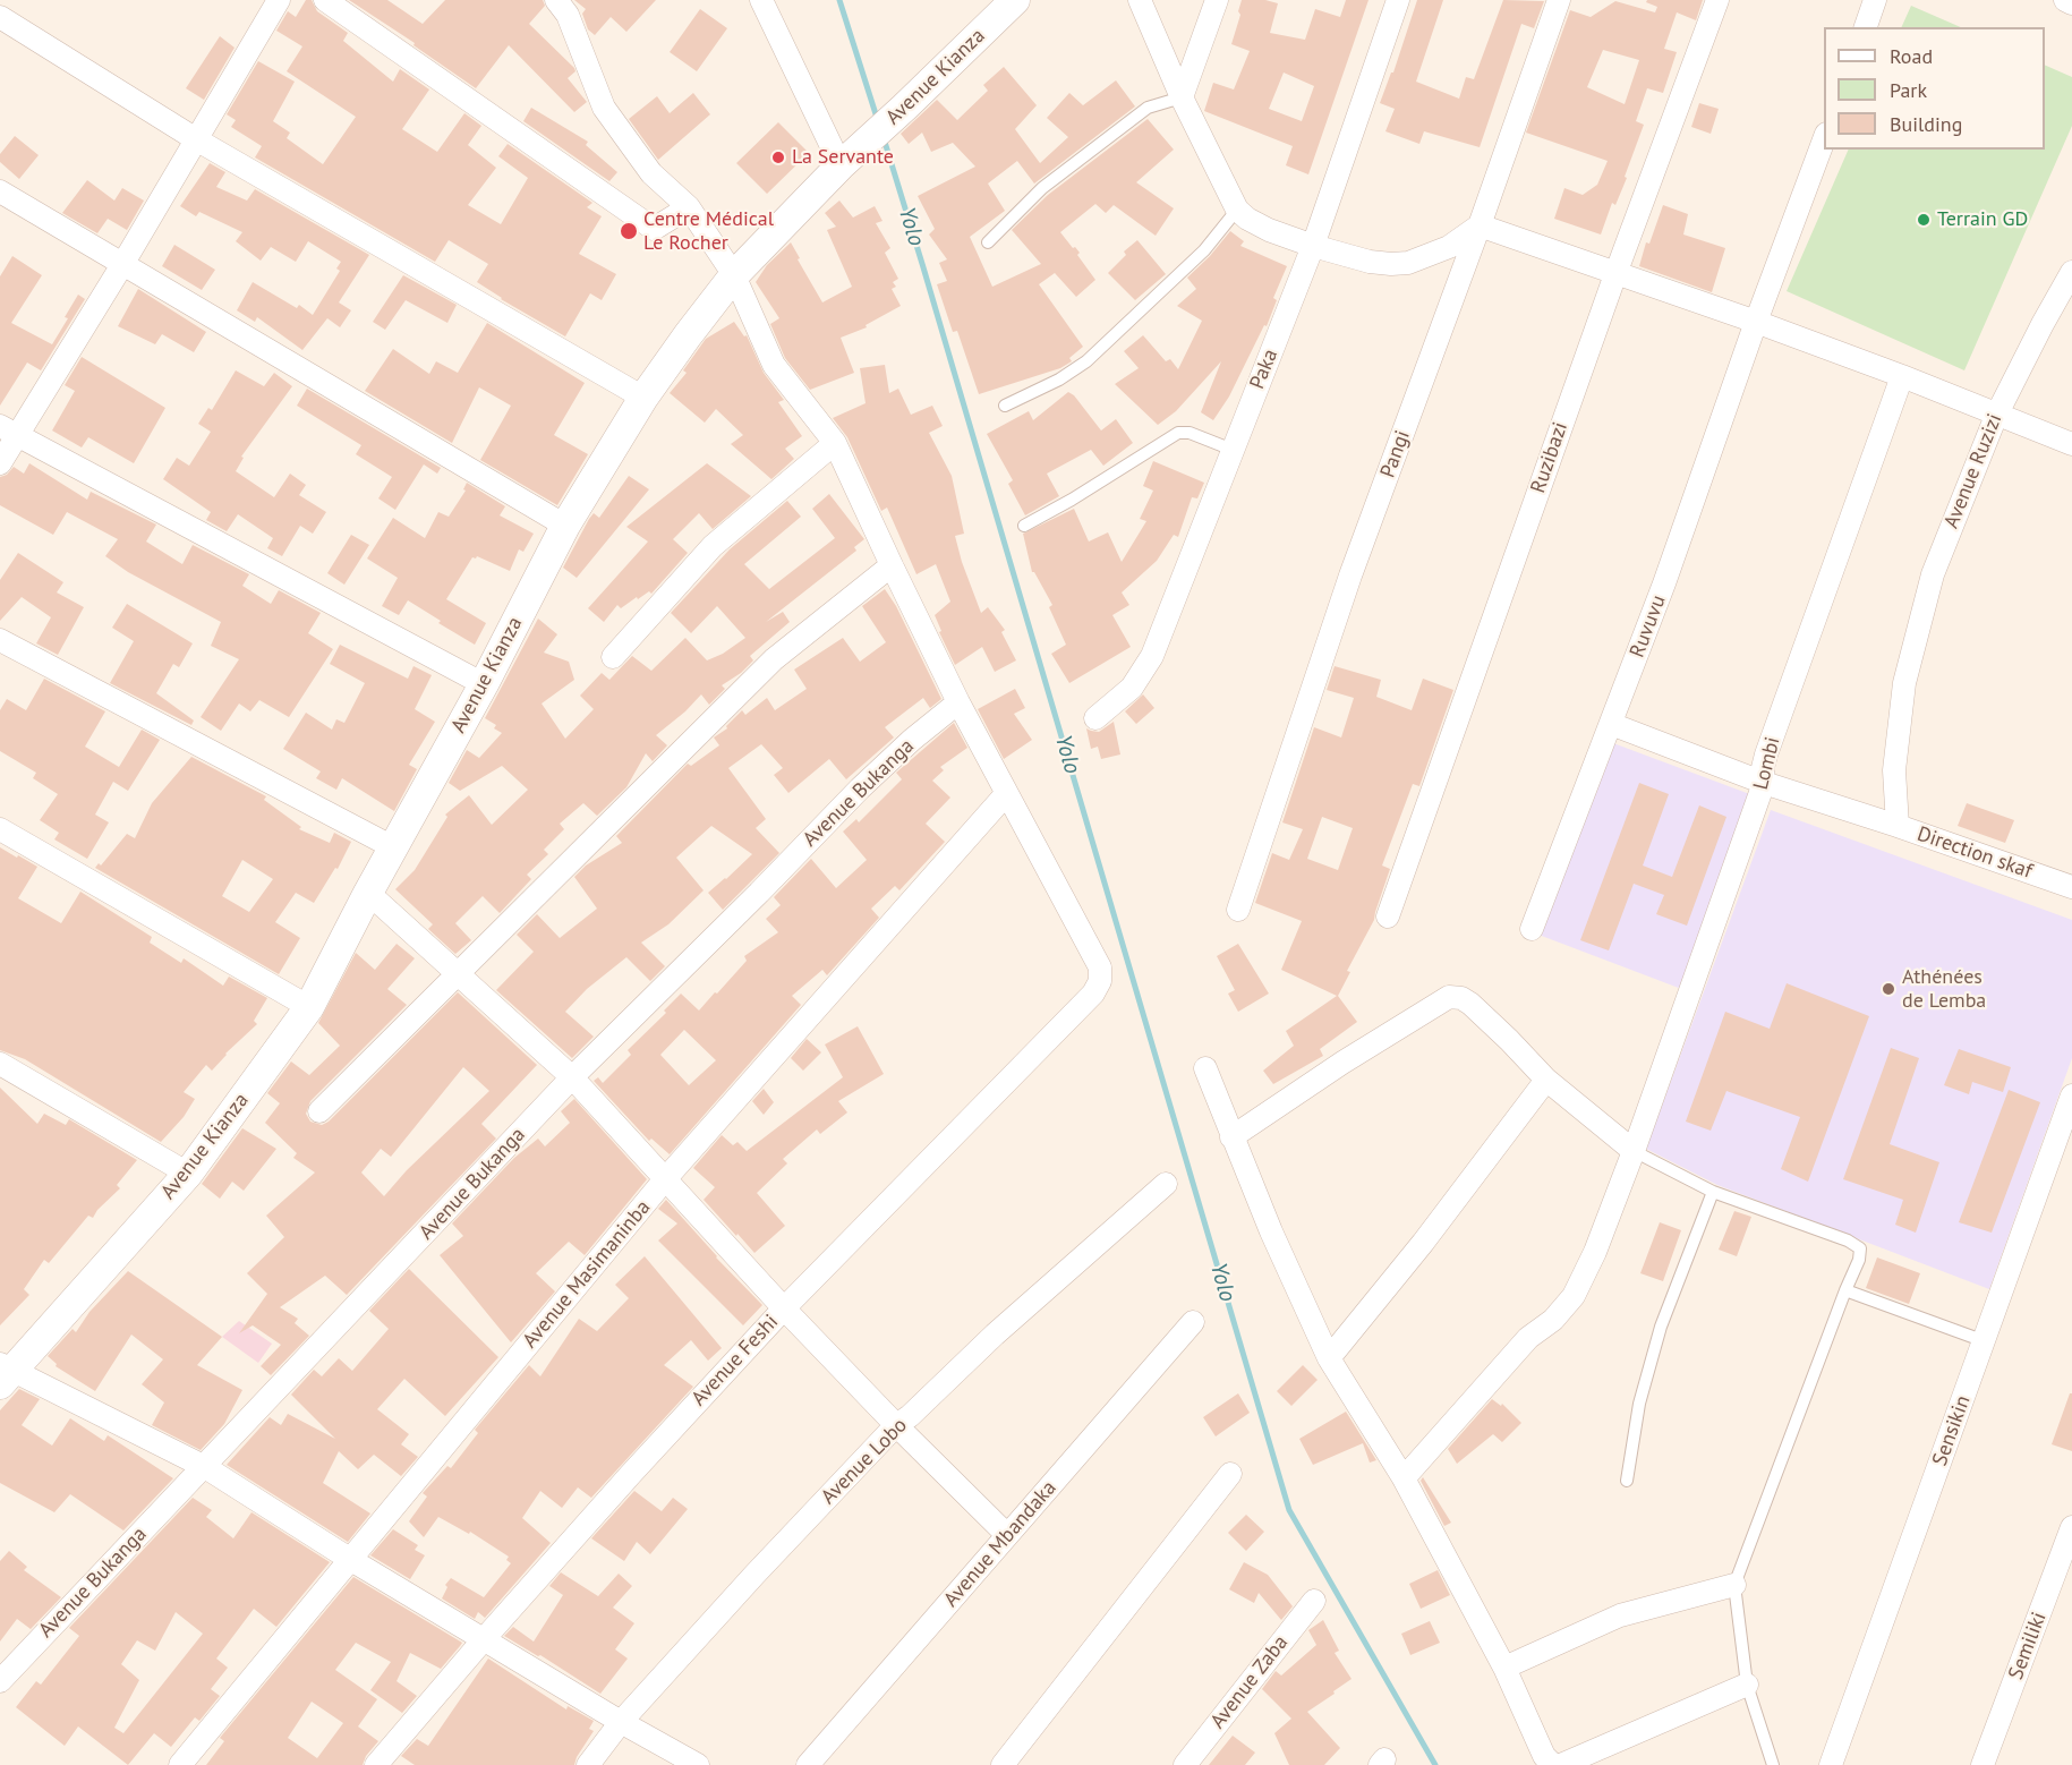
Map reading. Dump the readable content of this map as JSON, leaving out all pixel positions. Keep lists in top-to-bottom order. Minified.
{"streets":{"street":["Avenue Kianza","Paka","Pangi","Ruzibazi","Avenue Ruzizi","Ruvuvu","Lombi","Avenue Bukanga","Direction skaf","Avenue Masimaninba","Avenue Feshi","Sensikin","Avenue Lobo","Avenue Mbandaka","Semiliki","Avenue Zaba"]},"crossings":[["Avenue Ruzizi","Direction skaf"],["Avenue Masimaninba","Avenue Feshi"]],"water":["Yolo"],"places":["La Servante","Terrain GD","Centre Médical Le Rocher","Athénées de Lemba"],"legend":["Road","Park","Building"]}
